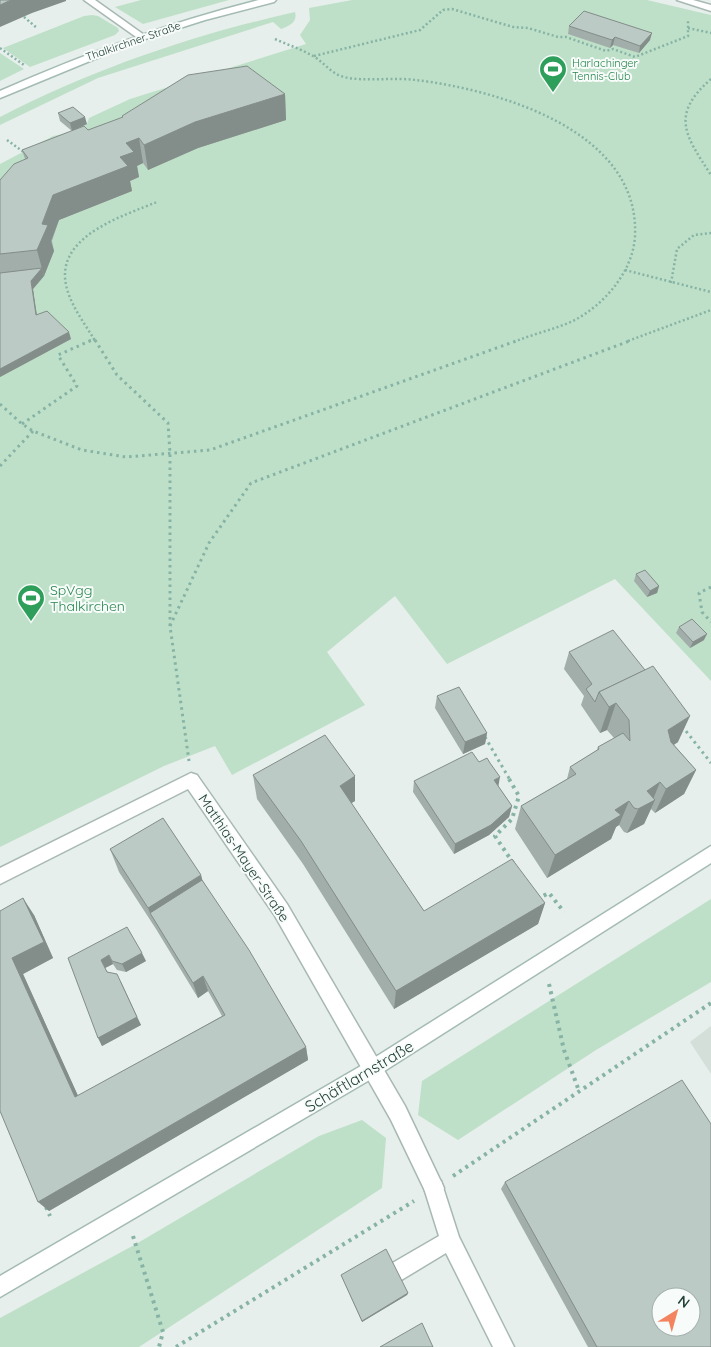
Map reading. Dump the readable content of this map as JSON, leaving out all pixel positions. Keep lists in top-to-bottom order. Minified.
{"streets":{"street":["Thalkirchner Straße","Matthias-Mayer-Straße","Schäftlarnstraße"]},"crossings":[["Matthias-Mayer-Straße","Schäftlarnstraße"]],"places":{"sports":["Harlachinger Tennis-Club","SpVgg Thalkirchen"]},"north":"top right"}
